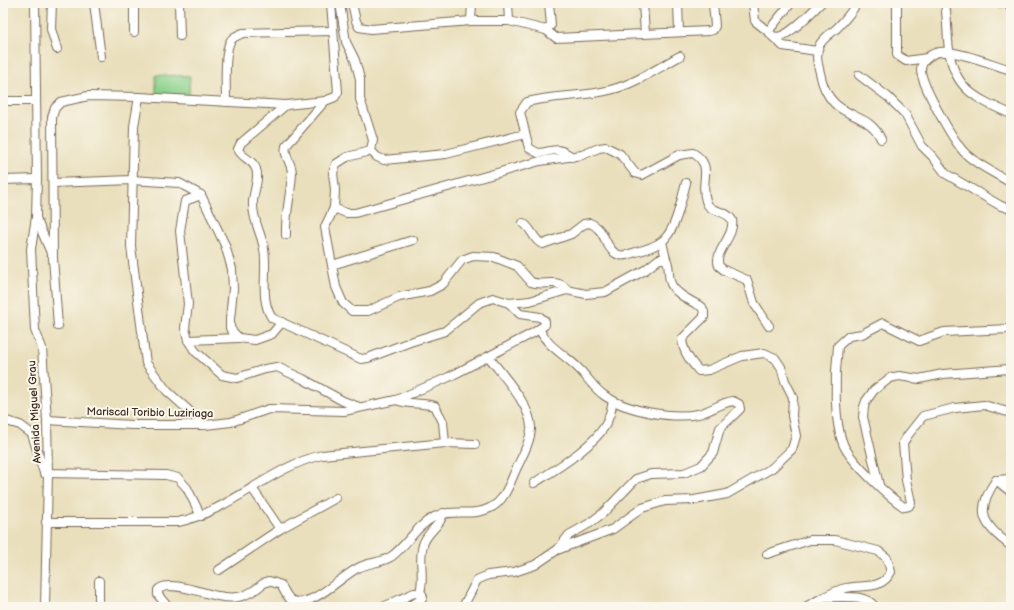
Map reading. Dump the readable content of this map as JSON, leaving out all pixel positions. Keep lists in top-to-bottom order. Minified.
{"streets":{"street":["Avenida Miguel Grau","Mariscal Toribio Luziriaga"]},"crossings":[["Avenida Miguel Grau","Mariscal Toribio Luziriaga"]]}
